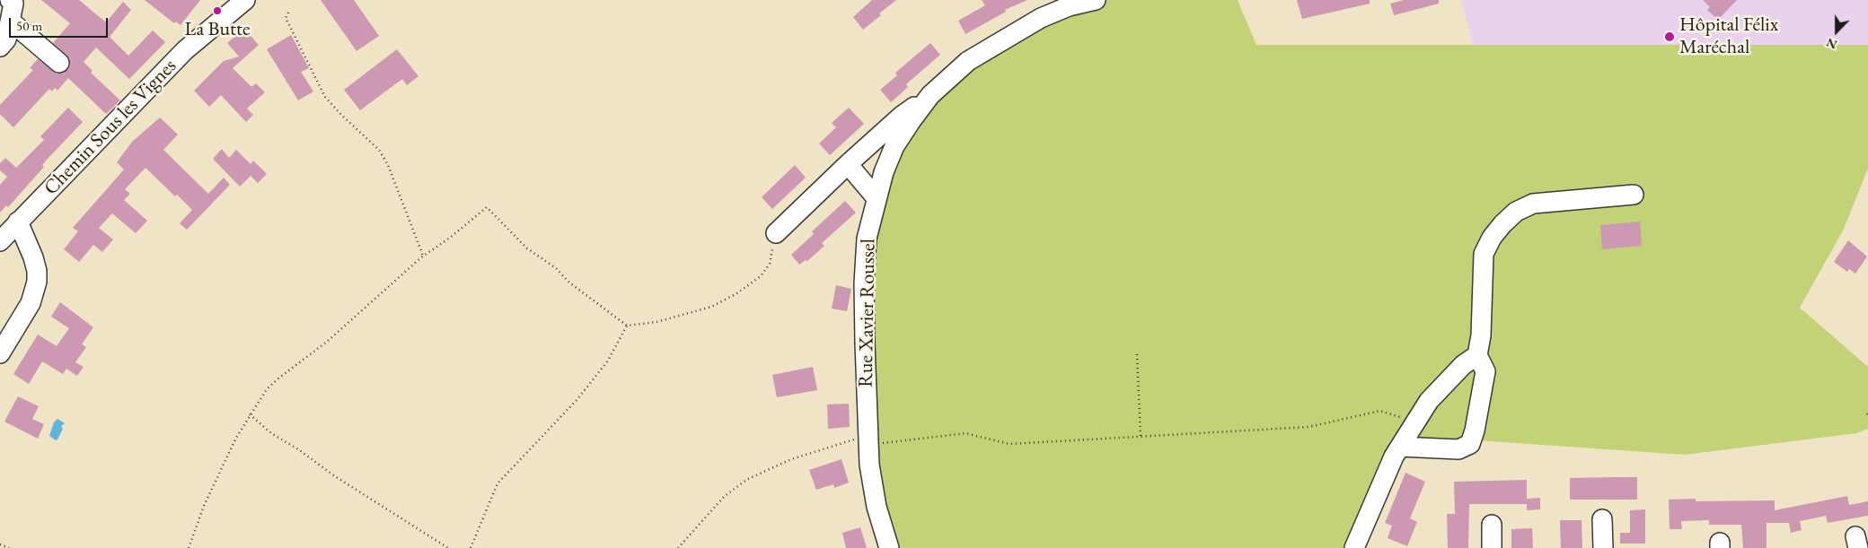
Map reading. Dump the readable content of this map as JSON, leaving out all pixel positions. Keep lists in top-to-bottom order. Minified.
{"streets":{"street":["Chemin Sous les Vignes","Rue Xavier Roussel"]},"places":["La Butte","Hôpital Félix Maréchal"],"scale_bar":"50 m","north":"bottom"}
